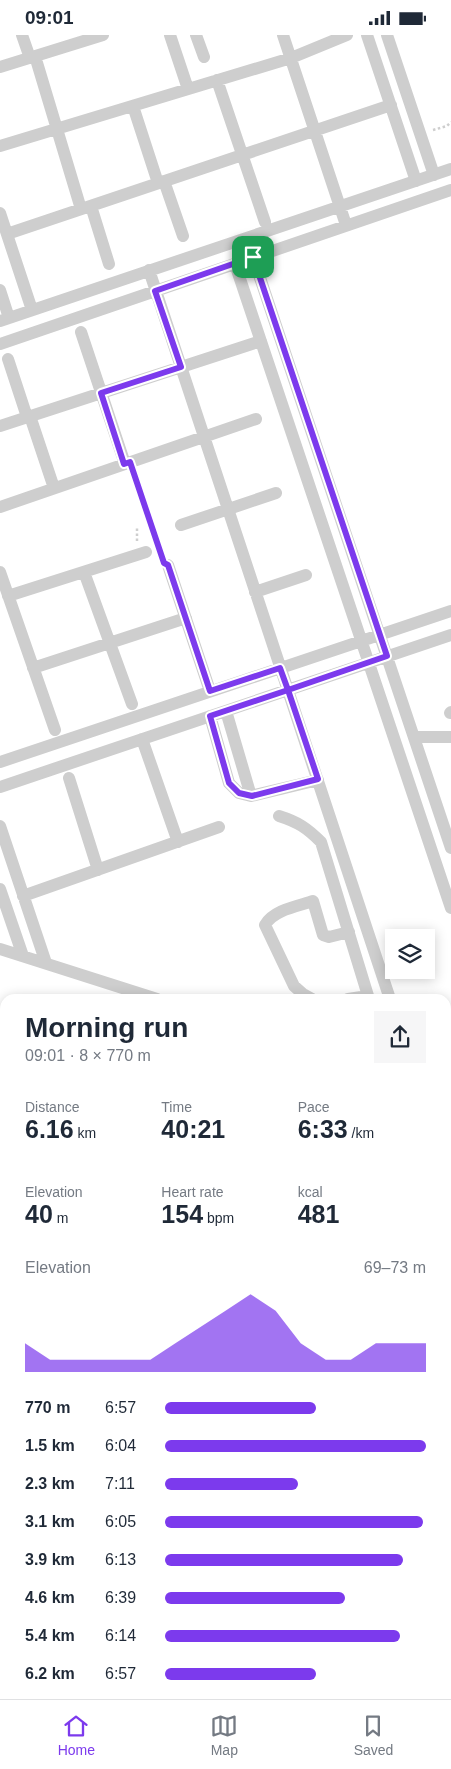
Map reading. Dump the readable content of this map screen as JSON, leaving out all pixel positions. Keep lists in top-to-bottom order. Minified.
{"page":{"status":"09:01","heading":["Morning run","09:01 · 8 × 770 m"],"stats":[["Distance","6.16 km"],["Time","40:21"],["Pace","6:33 /km"],["Elevation","40 m"],["Heart rate","154 bpm"],["kcal","481"]],"chart":["Elevation","69–73 m"],"list":[{"name":"770 m","note":"6:57"},{"name":"1.5 km","note":"6:04"},{"name":"2.3 km","note":"7:11"},{"name":"3.1 km","note":"6:05"},{"name":"3.9 km","note":"6:13"},{"name":"4.6 km","note":"6:39"},{"name":"5.4 km","note":"6:14"},{"name":"6.2 km","note":"6:57"}],"tabs":["Home","Map","Saved"]}}
